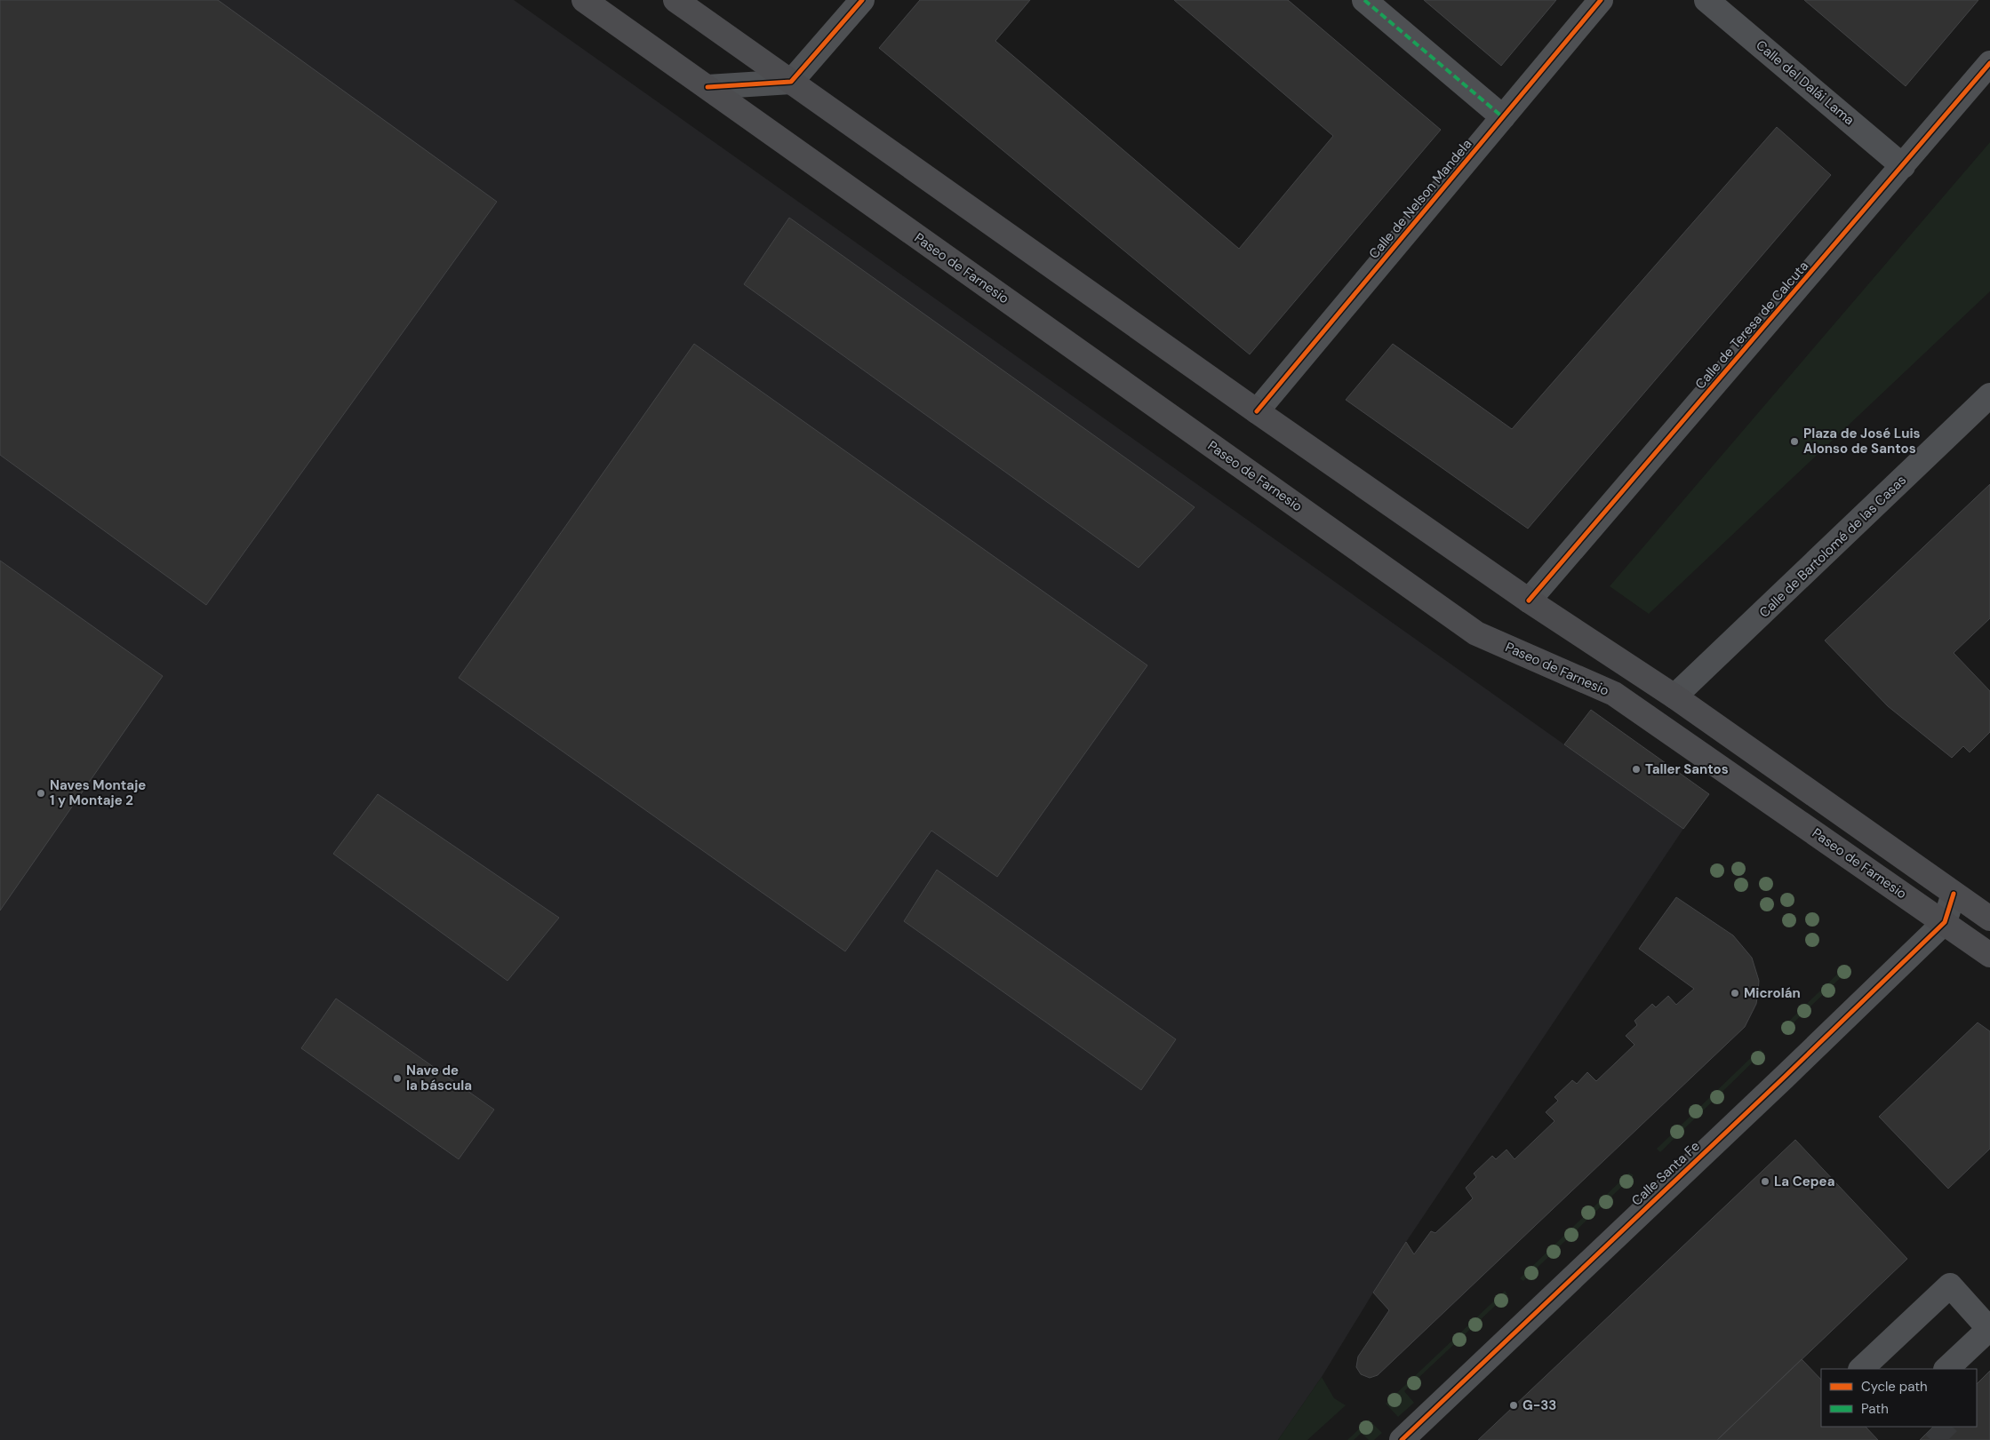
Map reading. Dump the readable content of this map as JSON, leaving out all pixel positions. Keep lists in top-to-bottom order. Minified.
{"streets":{"main road":["Paseo de Farnesio"],"street":["Calle del Dalái Lama","Calle de Nelson Mandela","Calle de Teresa de Calcuta","Calle de Bartolomé de las Casas","Calle Santa Fe"]},"crossings":[["Calle del Dalái Lama","Calle de Teresa de Calcuta"],["Paseo de Farnesio","Calle Santa Fe"]],"places":["Plaza de José Luis Alonso de Santos","Taller Santos","Naves Montaje 1 y Montaje 2","Microlán","Nave de la báscula","La Cepea","G-33"],"legend":["Cycle path","Path"]}
